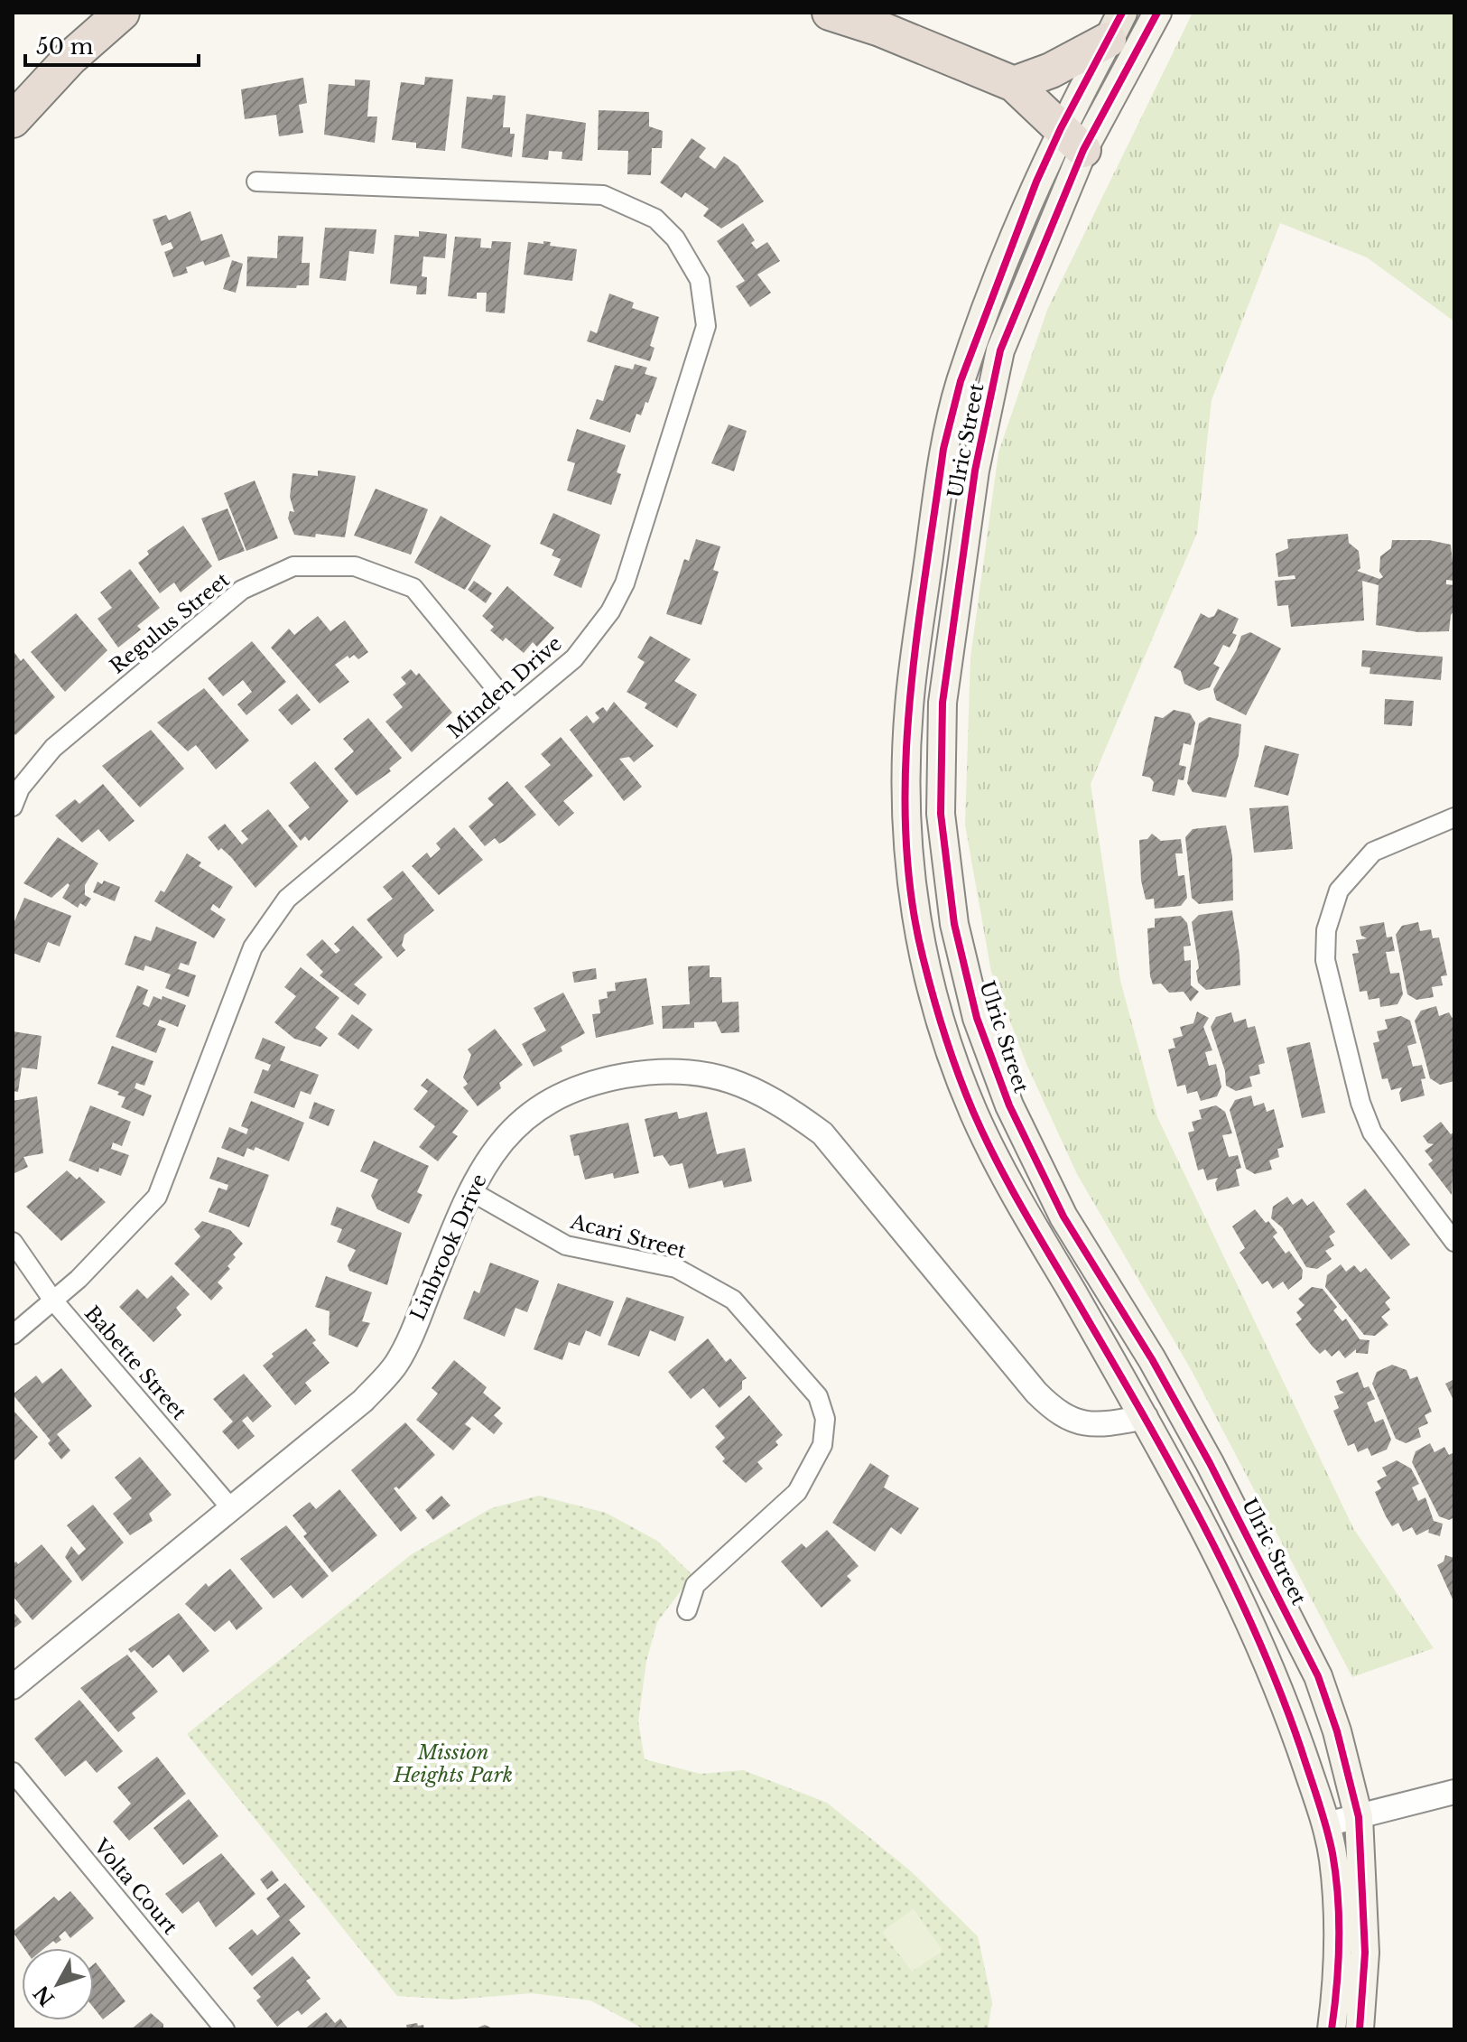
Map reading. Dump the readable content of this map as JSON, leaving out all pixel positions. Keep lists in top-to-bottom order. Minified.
{"streets":{"main road":["Ulric Street"],"street":["Regulus Street","Minden Drive","Acari Street","Linbrook Drive","Babette Street","Volta Court"]},"crossings":[["Ulric Street","Linbrook Drive"],["Regulus Street","Minden Drive"],["Minden Drive","Babette Street"],["Acari Street","Linbrook Drive"],["Linbrook Drive","Babette Street"]],"parks":["Mission Heights Park"],"scale_bar":"50 m","north":"bottom left"}
